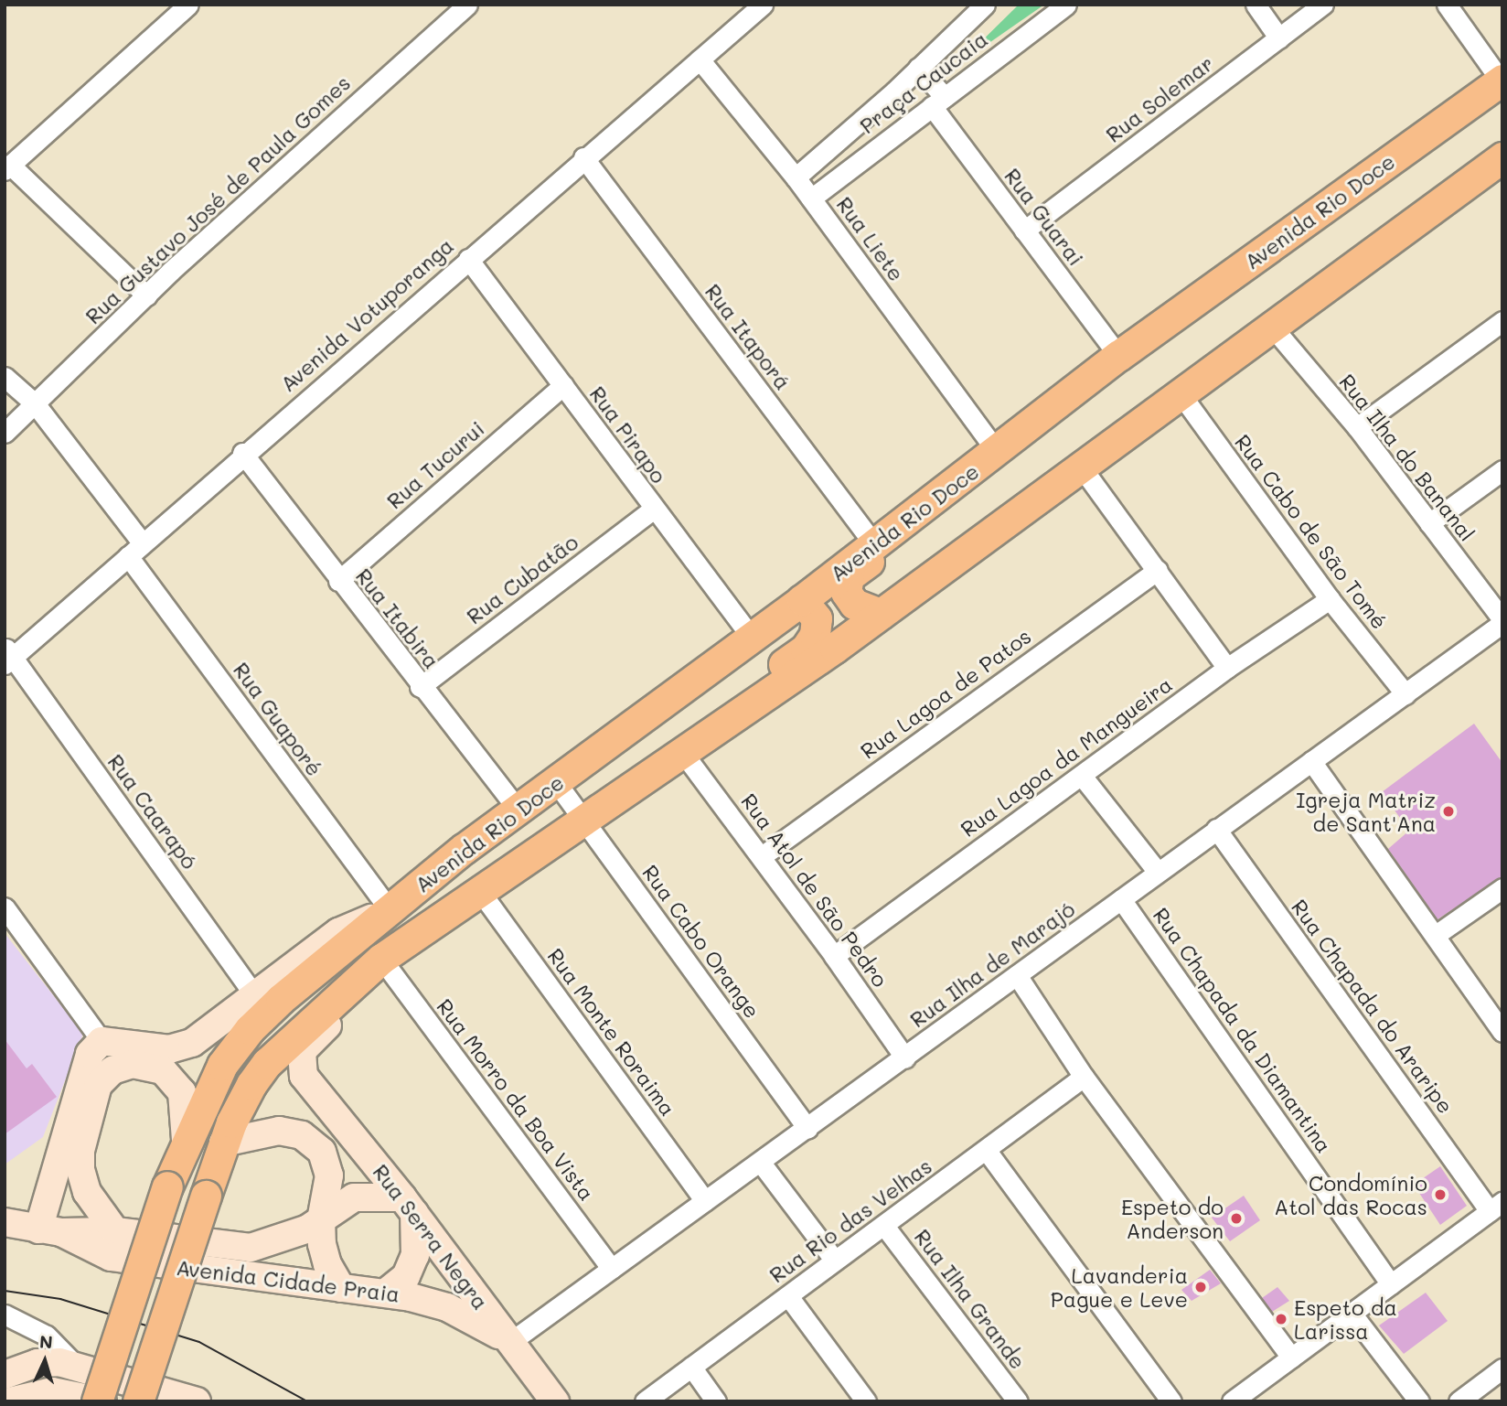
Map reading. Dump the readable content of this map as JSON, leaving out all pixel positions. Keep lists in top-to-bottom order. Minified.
{"streets":{"main road":["Avenida Rio Doce","Rua Serra Negra","Avenida Cidade Praia"],"street":["Praça Caucaia","Rua Solemar","Rua Gustavo José de Paula Gomes","Rua Guarai","Rua Liete","Avenida Votuporanga","Rua Itaporá","Rua Pirapo","Rua Ilha do Bananal","Rua Tucurui","Rua Cabo de São Tomé","Rua Cubatão","Rua Itabira","Rua Lagoa de Patos","Rua Guaporé","Rua Lagoa da Mangueira","Rua Caarapó","Rua Atol de São Pedro","Rua Cabo Orange","Rua Ilha de Marajó","Rua Chapada do Araripe","Rua Chapada da Diamantina","Rua Monte Roraima","Rua Morro da Boa Vista","Rua Rio das Velhas","Rua Ilha Grande"]},"crossings":[["Praça Caucaia","Rua Guarai"],["Praça Caucaia","Rua Liete"],["Rua Solemar","Rua Guarai"],["Rua Gustavo José de Paula Gomes","Rua Guaporé"],["Avenida Rio Doce","Rua Guarai"],["Avenida Rio Doce","Rua Liete"],["Avenida Rio Doce","Rua Itaporá"],["Avenida Rio Doce","Rua Pirapo"],["Avenida Rio Doce","Rua Ilha do Bananal"],["Avenida Rio Doce","Rua Cabo de São Tomé"],["Avenida Rio Doce","Rua Itabira"],["Avenida Rio Doce","Rua Guaporé"],["Avenida Rio Doce","Rua Atol de São Pedro"],["Avenida Rio Doce","Rua Cabo Orange"],["Avenida Rio Doce","Rua Monte Roraima"],["Avenida Rio Doce","Rua Morro da Boa Vista"],["Avenida Rio Doce","Rua Serra Negra"],["Rua Liete","Avenida Votuporanga"],["Avenida Votuporanga","Rua Itaporá"],["Avenida Votuporanga","Rua Pirapo"],["Avenida Votuporanga","Rua Itabira"],["Avenida Votuporanga","Rua Guaporé"],["Avenida Votuporanga","Rua Caarapó"],["Rua Pirapo","Rua Tucurui"],["Rua Pirapo","Rua Cubatão"],["Rua Ilha do Bananal","Rua Ilha de Marajó"],["Rua Tucurui","Rua Itabira"],["Rua Cabo de São Tomé","Rua Lagoa da Mangueira"],["Rua Cabo de São Tomé","Rua Ilha de Marajó"],["Rua Cubatão","Rua Itabira"],["Rua Lagoa de Patos","Rua Atol de São Pedro"],["Rua Lagoa da Mangueira","Rua Atol de São Pedro"],["Rua Atol de São Pedro","Rua Ilha de Marajó"],["Rua Cabo Orange","Rua Ilha de Marajó"],["Rua Ilha de Marajó","Rua Chapada do Araripe"],["Rua Ilha de Marajó","Rua Chapada da Diamantina"],["Rua Ilha de Marajó","Rua Monte Roraima"],["Rua Ilha de Marajó","Rua Morro da Boa Vista"],["Rua Ilha de Marajó","Rua Serra Negra"],["Rua Ilha de Marajó","Avenida Cidade Praia"],["Rua Rio das Velhas","Rua Ilha Grande"],["Rua Serra Negra","Avenida Cidade Praia"]],"places":["Igreja Matriz de Sant'Ana","Condomínio Atol das Rocas","Espeto do Anderson","Lavanderia Pague e Leve","Espeto da Larissa"],"north":"top"}
